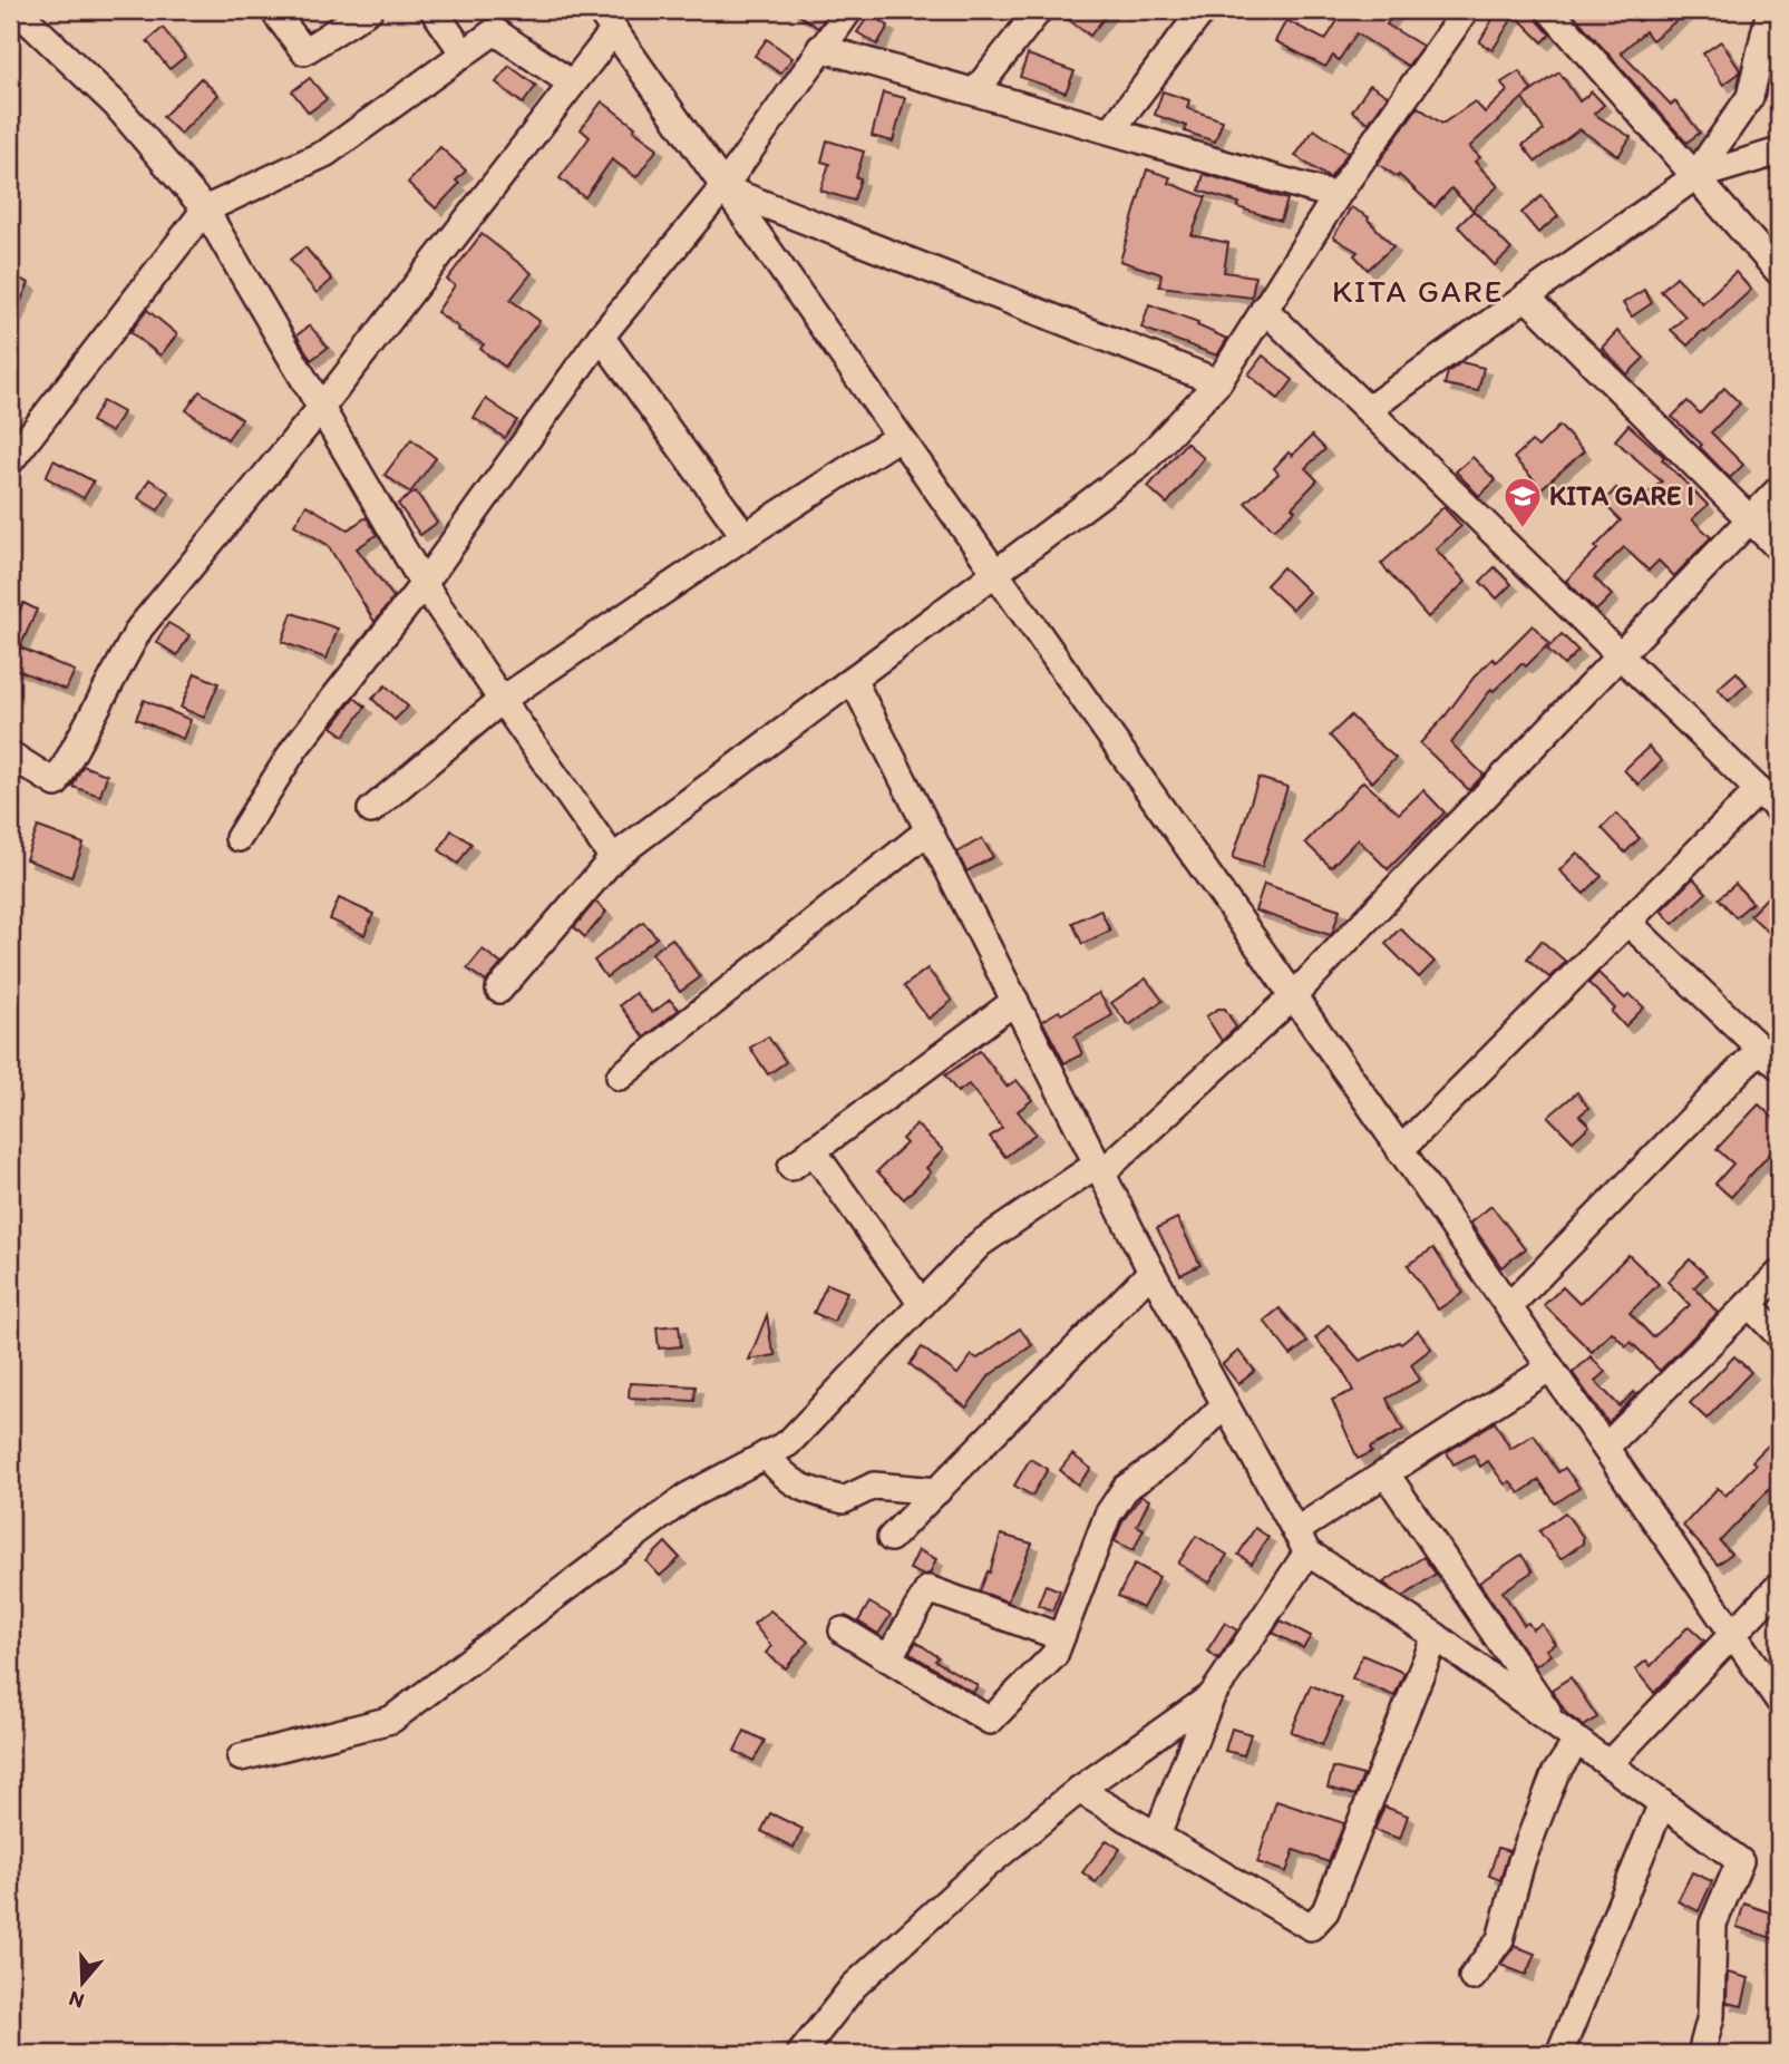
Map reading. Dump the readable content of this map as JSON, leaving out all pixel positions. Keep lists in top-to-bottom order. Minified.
{"districts":["KITA GARE"],"places":{"school or university":["KITA GARE I"]},"north":"bottom"}
